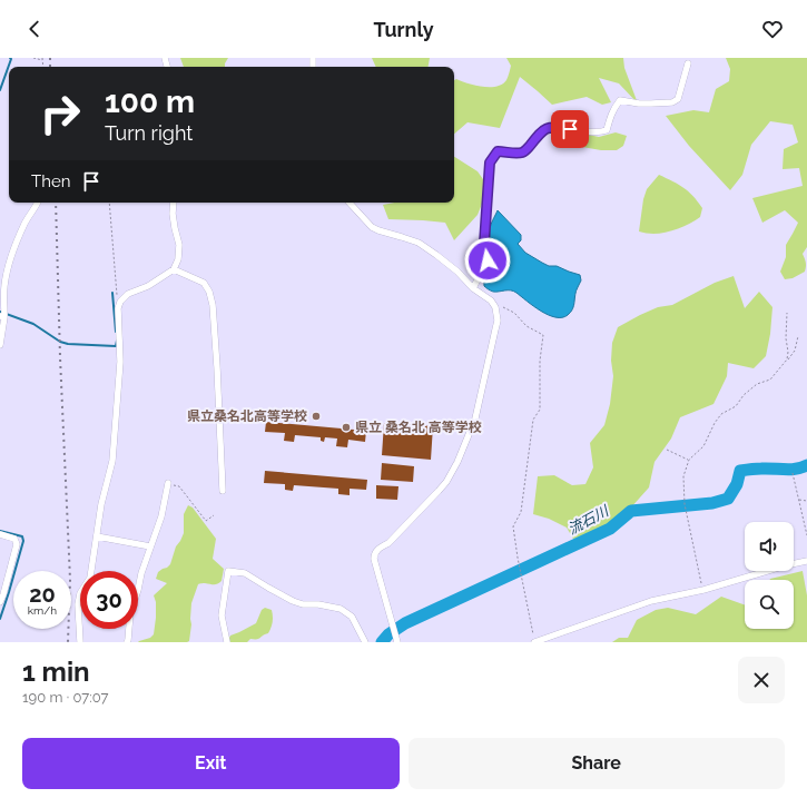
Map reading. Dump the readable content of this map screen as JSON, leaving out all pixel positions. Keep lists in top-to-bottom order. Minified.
{"water":["流石川"],"places":["県立桑名北高等学校","県立 桑名北 高等学校"],"page":{"header":"Turnly","turn":["100 m","Turn right"],"then":"Then","speed":"20 km/h","limit":"30","heading":["1 min","190 m · 07:07"],"buttons":["Exit","Share"]}}
